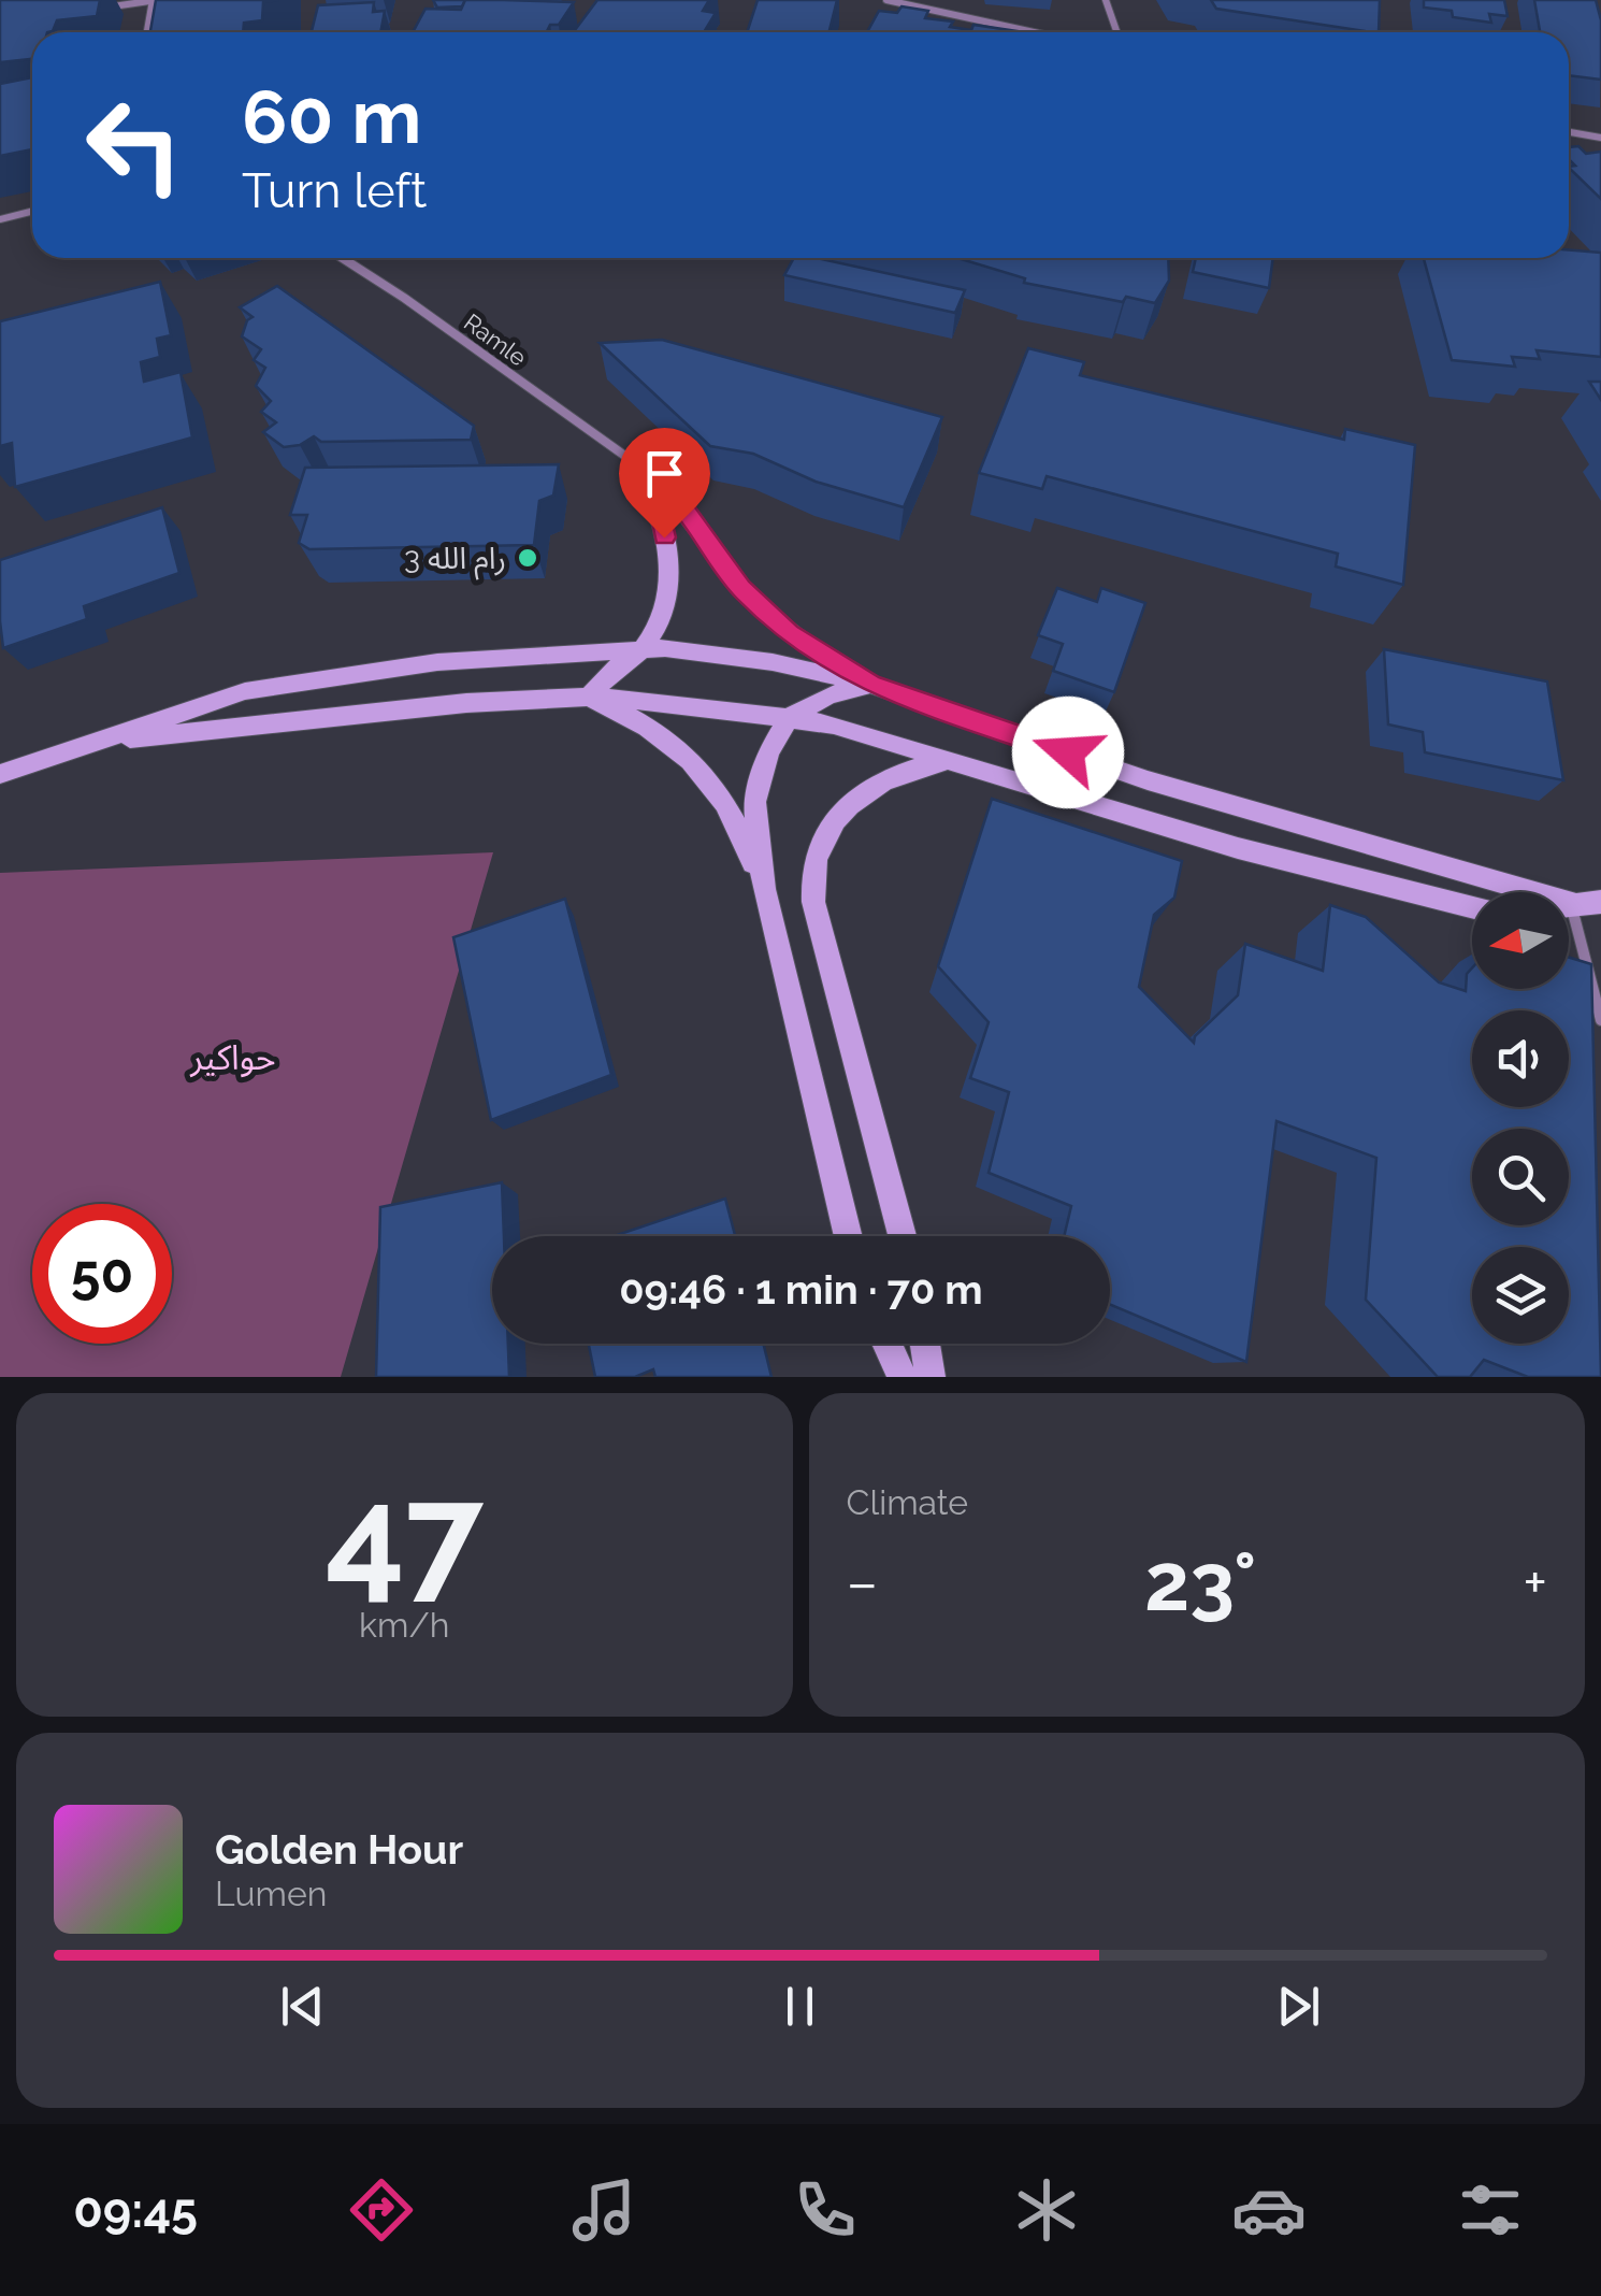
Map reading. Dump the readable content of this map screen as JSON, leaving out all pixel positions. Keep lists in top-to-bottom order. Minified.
{"streets":{"street":["Ramle"]},"parks":["حواكير"],"places":["3 رام الله"],"north":"left","page":{"turn":["60 m","Turn left"],"limit":"50","trip":"09:46 · 1 min · 70 m","tile":[["47","km/h"],"Climate"],"heat":["−","23°","+"],"song":["Golden Hour","Lumen"],"tabs":"09:45"}}
